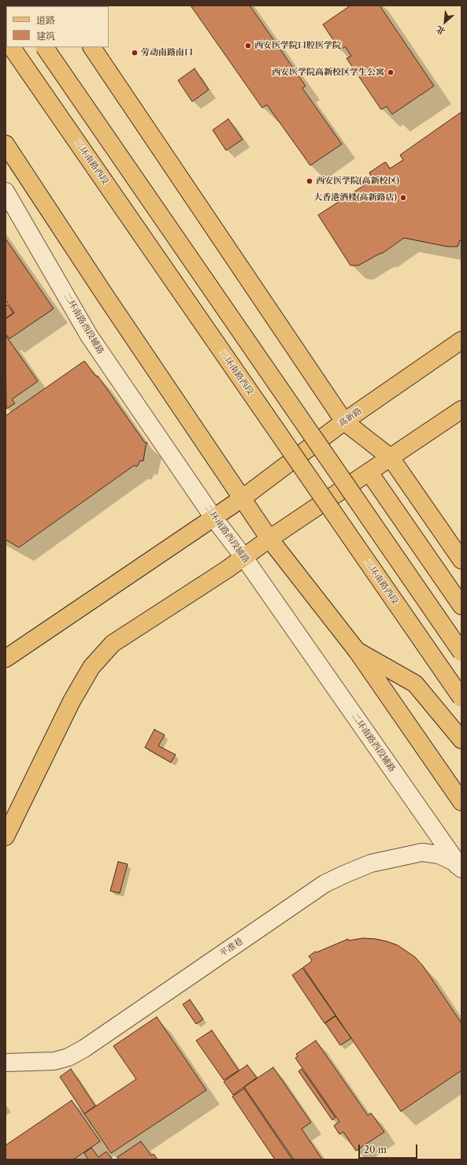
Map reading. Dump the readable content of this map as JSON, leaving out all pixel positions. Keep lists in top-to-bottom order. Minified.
{"streets":{"main road":["二环南路西段","高新路"],"street":["二环南路西段辅路","平准巷"]},"crossings":[["二环南路西段辅路","高新路"],["二环南路西段辅路","平准巷"]],"places":["西安医学院口腔医学院","劳动南路南口","西安医学院高新校区学生公寓","西安医学院(高新校区)","大香港酒楼(高新路店)"],"legend":["道路","建筑"],"scale_bar":"20 m","north":"bottom left"}
